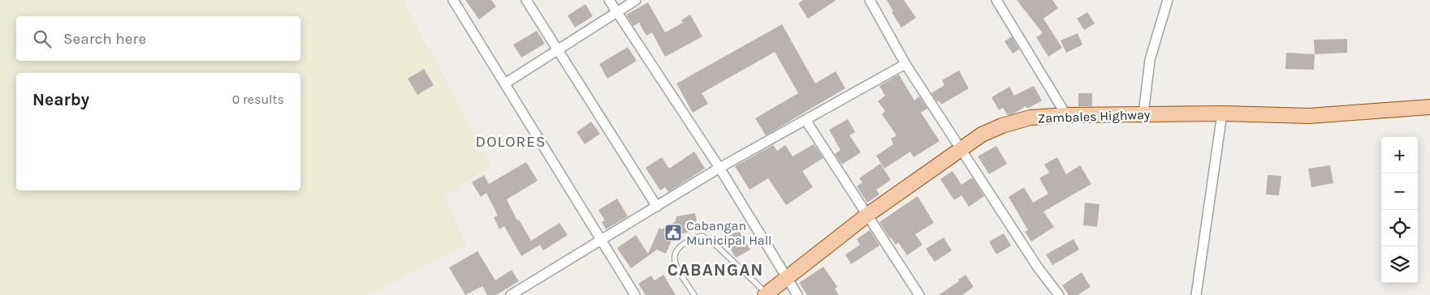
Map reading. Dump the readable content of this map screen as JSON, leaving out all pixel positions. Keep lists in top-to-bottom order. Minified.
{"streets":{"main road":["Zambales Highway"]},"districts":["DOLORES","CABANGAN"],"places":{"public building":["Cabangan Municipal Hall"]},"page":{"search":"Search here","heading":["Nearby","0 results"],"map_buttons":["+","−"]}}
